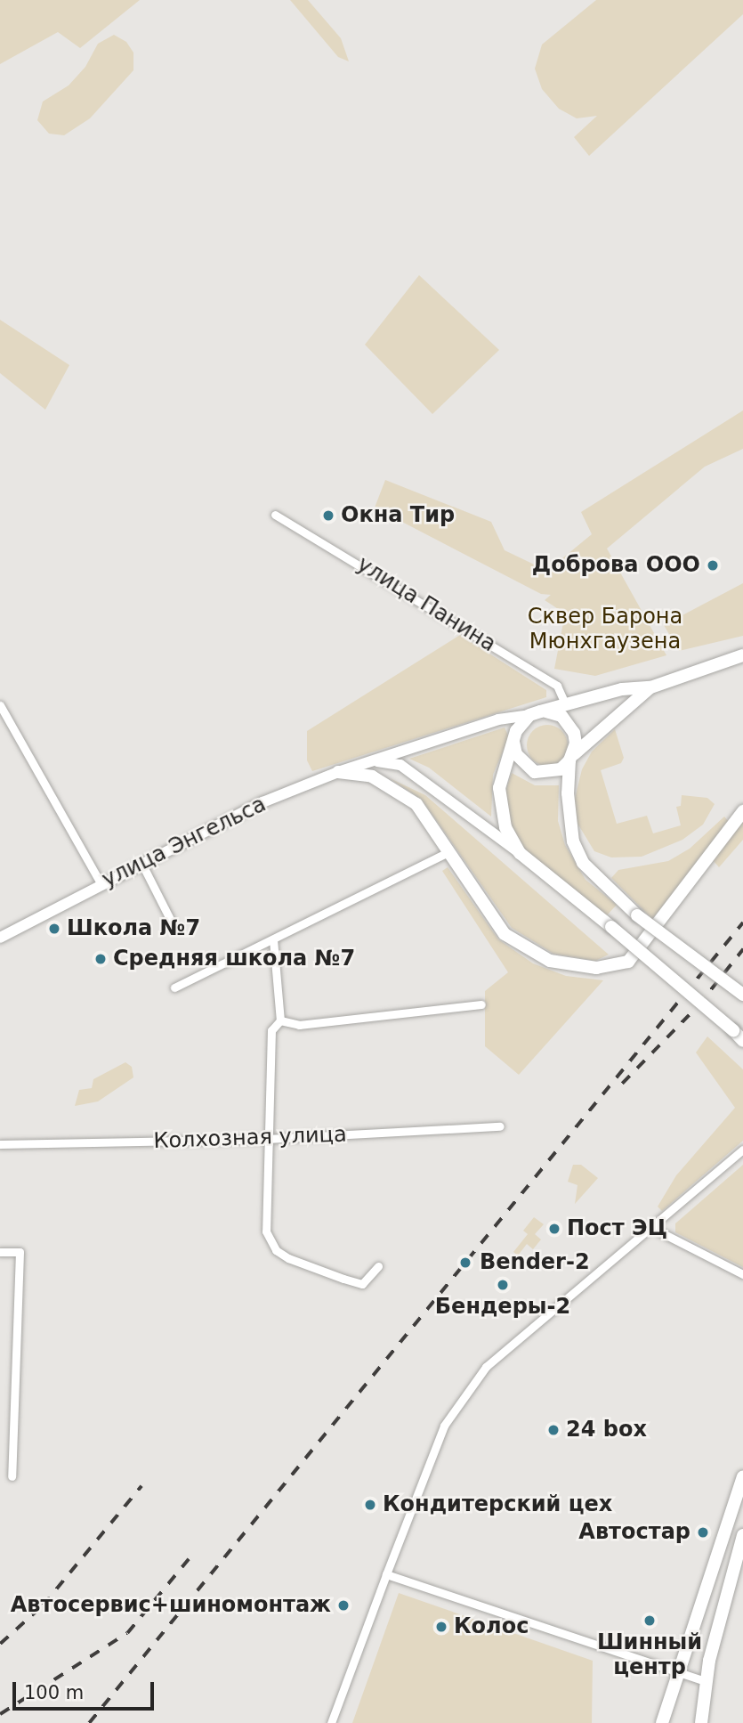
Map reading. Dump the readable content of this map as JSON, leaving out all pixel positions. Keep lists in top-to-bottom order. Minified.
{"streets":{"street":["улица Панина","улица Энгельса","Колхозная улица"]},"parks":["Сквер Барона Мюнхгаузена"],"places":["Окна Тир","Доброва ООО","Школа №7","Средняя школа №7","Пост ЭЦ","Bender-2","Бендеры-2","24 box","Кондитерский цех","Автостар","Автосервис+шиномонтаж","Шинный центр","Колос"],"scale_bar":"100 m"}
